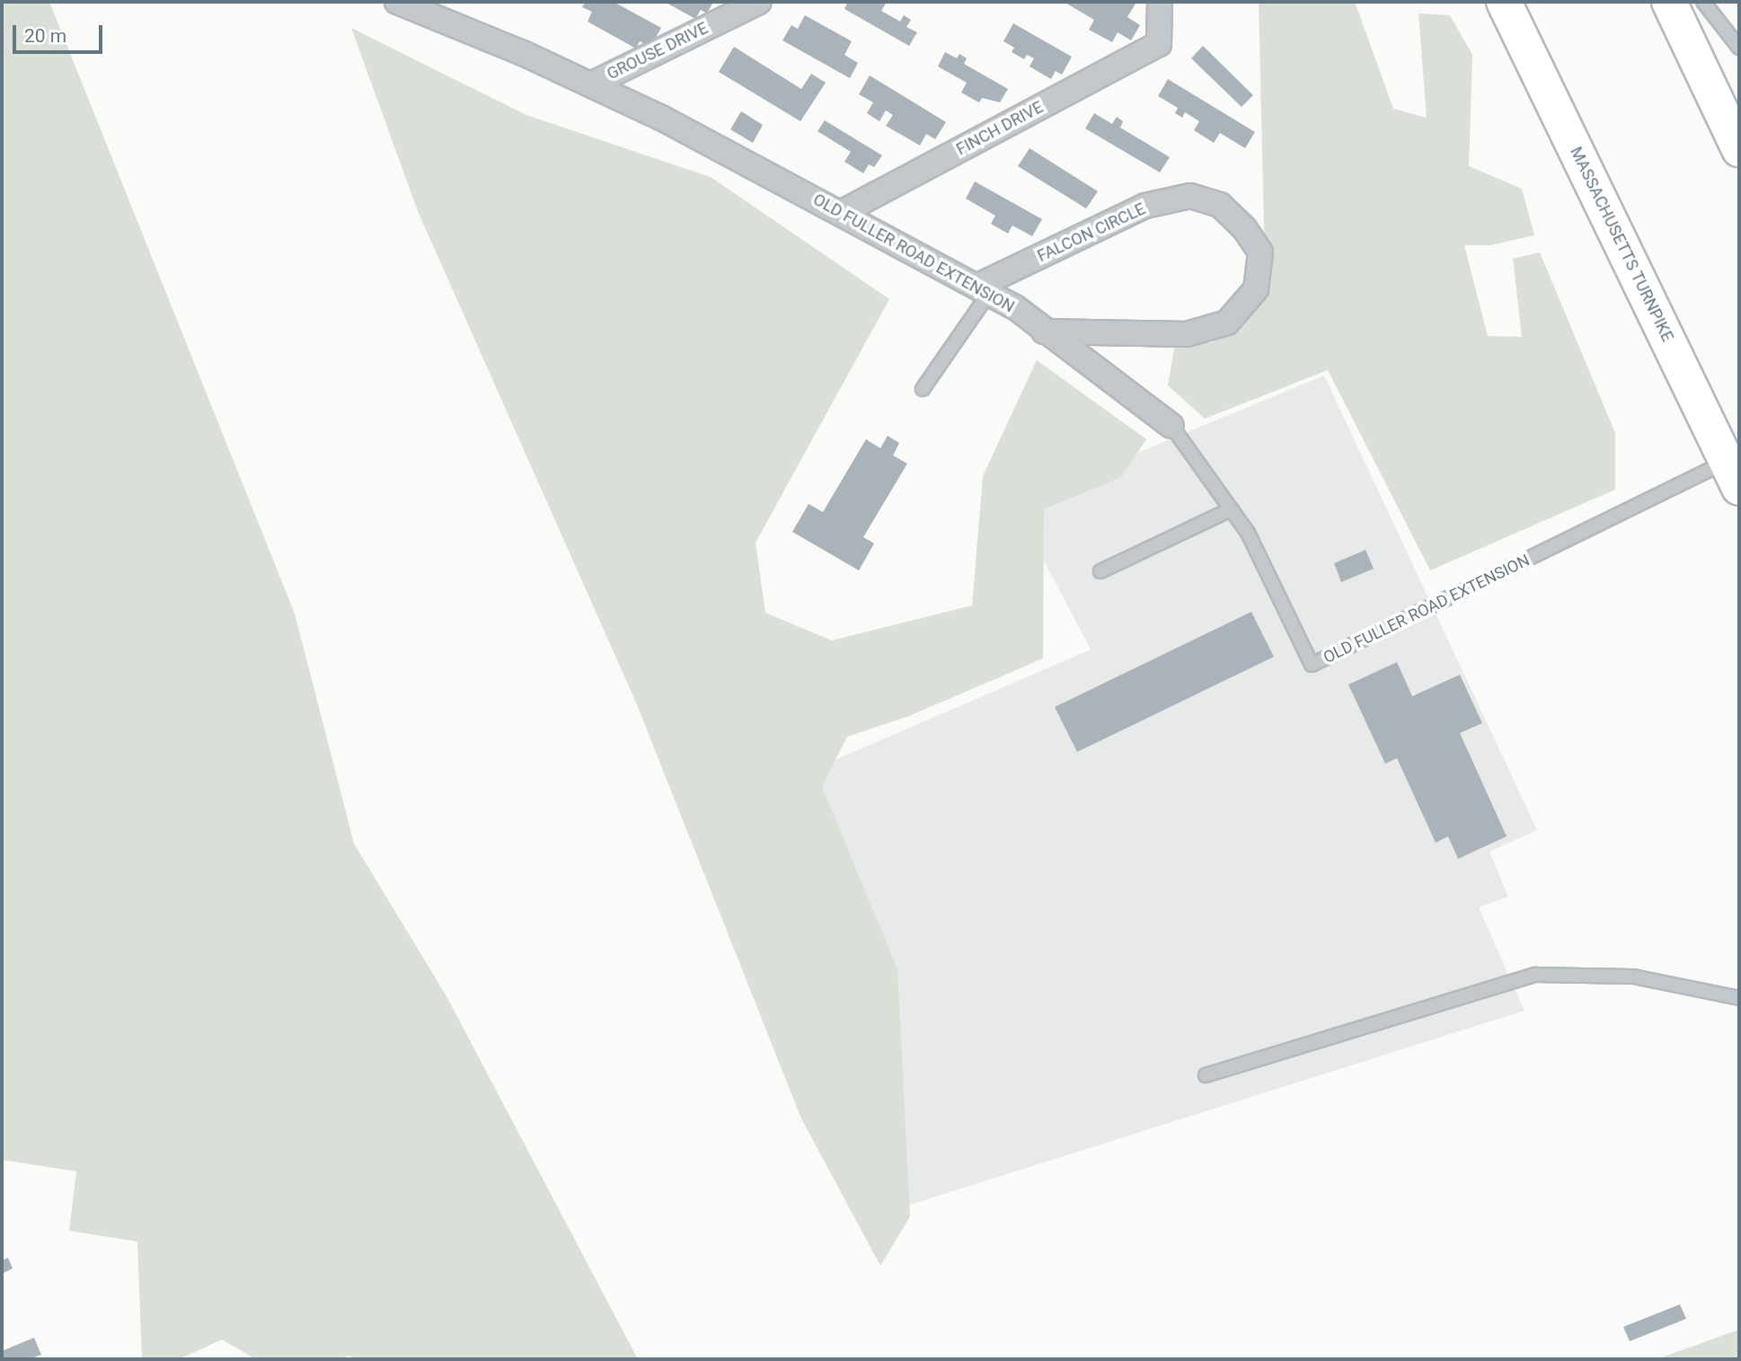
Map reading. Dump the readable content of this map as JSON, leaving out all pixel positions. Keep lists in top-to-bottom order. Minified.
{"streets":{"highway":["MASSACHUSETTS TURNPIKE"],"street":["GROUSE DRIVE","FINCH DRIVE","FALCON CIRCLE","OLD FULLER ROAD EXTENSION"]},"crossings":[["GROUSE DRIVE","OLD FULLER ROAD EXTENSION"],["FINCH DRIVE","OLD FULLER ROAD EXTENSION"],["FALCON CIRCLE","OLD FULLER ROAD EXTENSION"],["MASSACHUSETTS TURNPIKE","OLD FULLER ROAD EXTENSION"]],"scale_bar":"20 m"}
